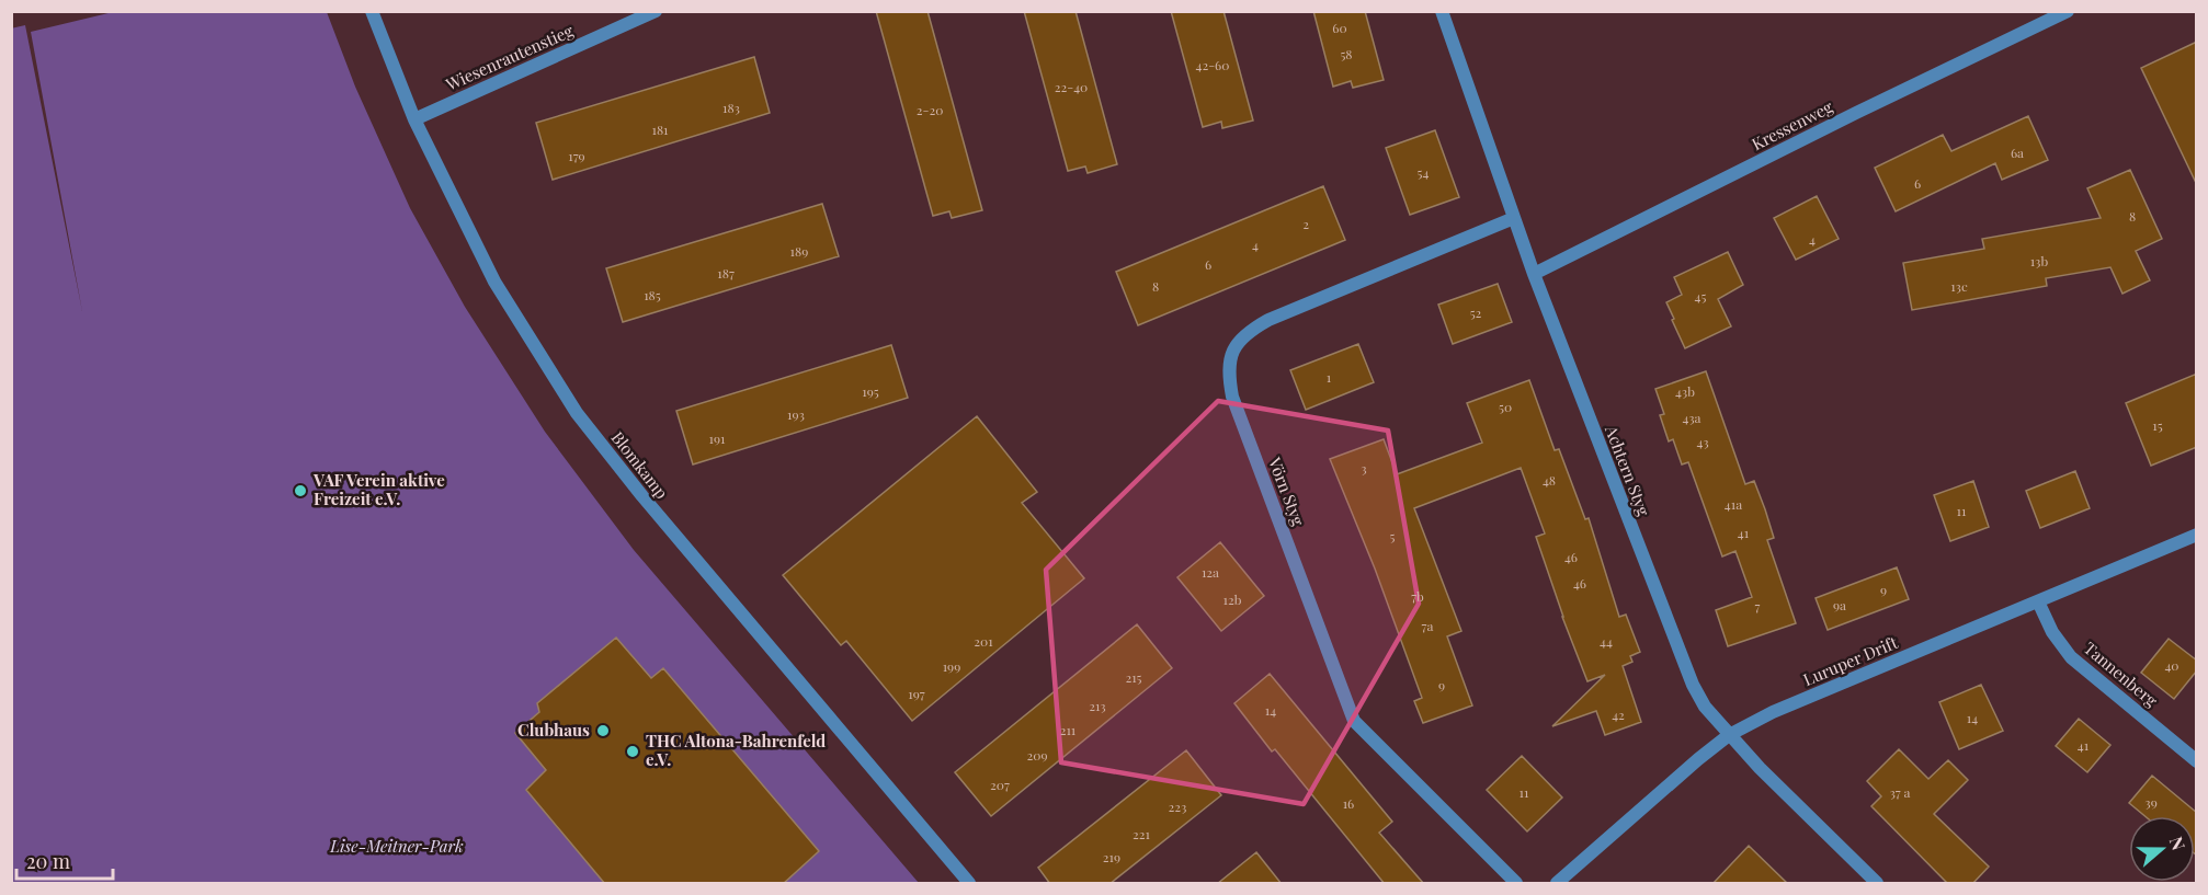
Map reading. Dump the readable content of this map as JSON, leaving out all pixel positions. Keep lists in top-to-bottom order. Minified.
{"streets":{"street":["Wiesenrautenstieg","Kressenweg","Blomkamp","Achtern Styg","Vörn Styg","Luruper Drift","Tannenberg"]},"crossings":[["Wiesenrautenstieg","Blomkamp"],["Kressenweg","Achtern Styg"],["Achtern Styg","Vörn Styg"],["Achtern Styg","Luruper Drift"],["Luruper Drift","Tannenberg"]],"parks":["Lise-Meitner-Park"],"places":["VAF Verein aktive Freizeit e.V.","Clubhaus","THC Altona-Bahrenfeld e.V."],"house_numbers":["60","58","42-60","22-40","183","2-20","181","6a","179","54","6","8","2","4","4","189","13b","6","187","8","13c","185","45","52","1","195","43b","50","193","43a","15","191","43","3","48","41a","11","41","5","46","12a","46","9","7b","12b","9a","7","7a","201","44","40","199","215","9","197","213","14","42","14","211","41","209","207","11","37 a","39","16","223","221","219"],"scale_bar":"20 m","north":"right"}
